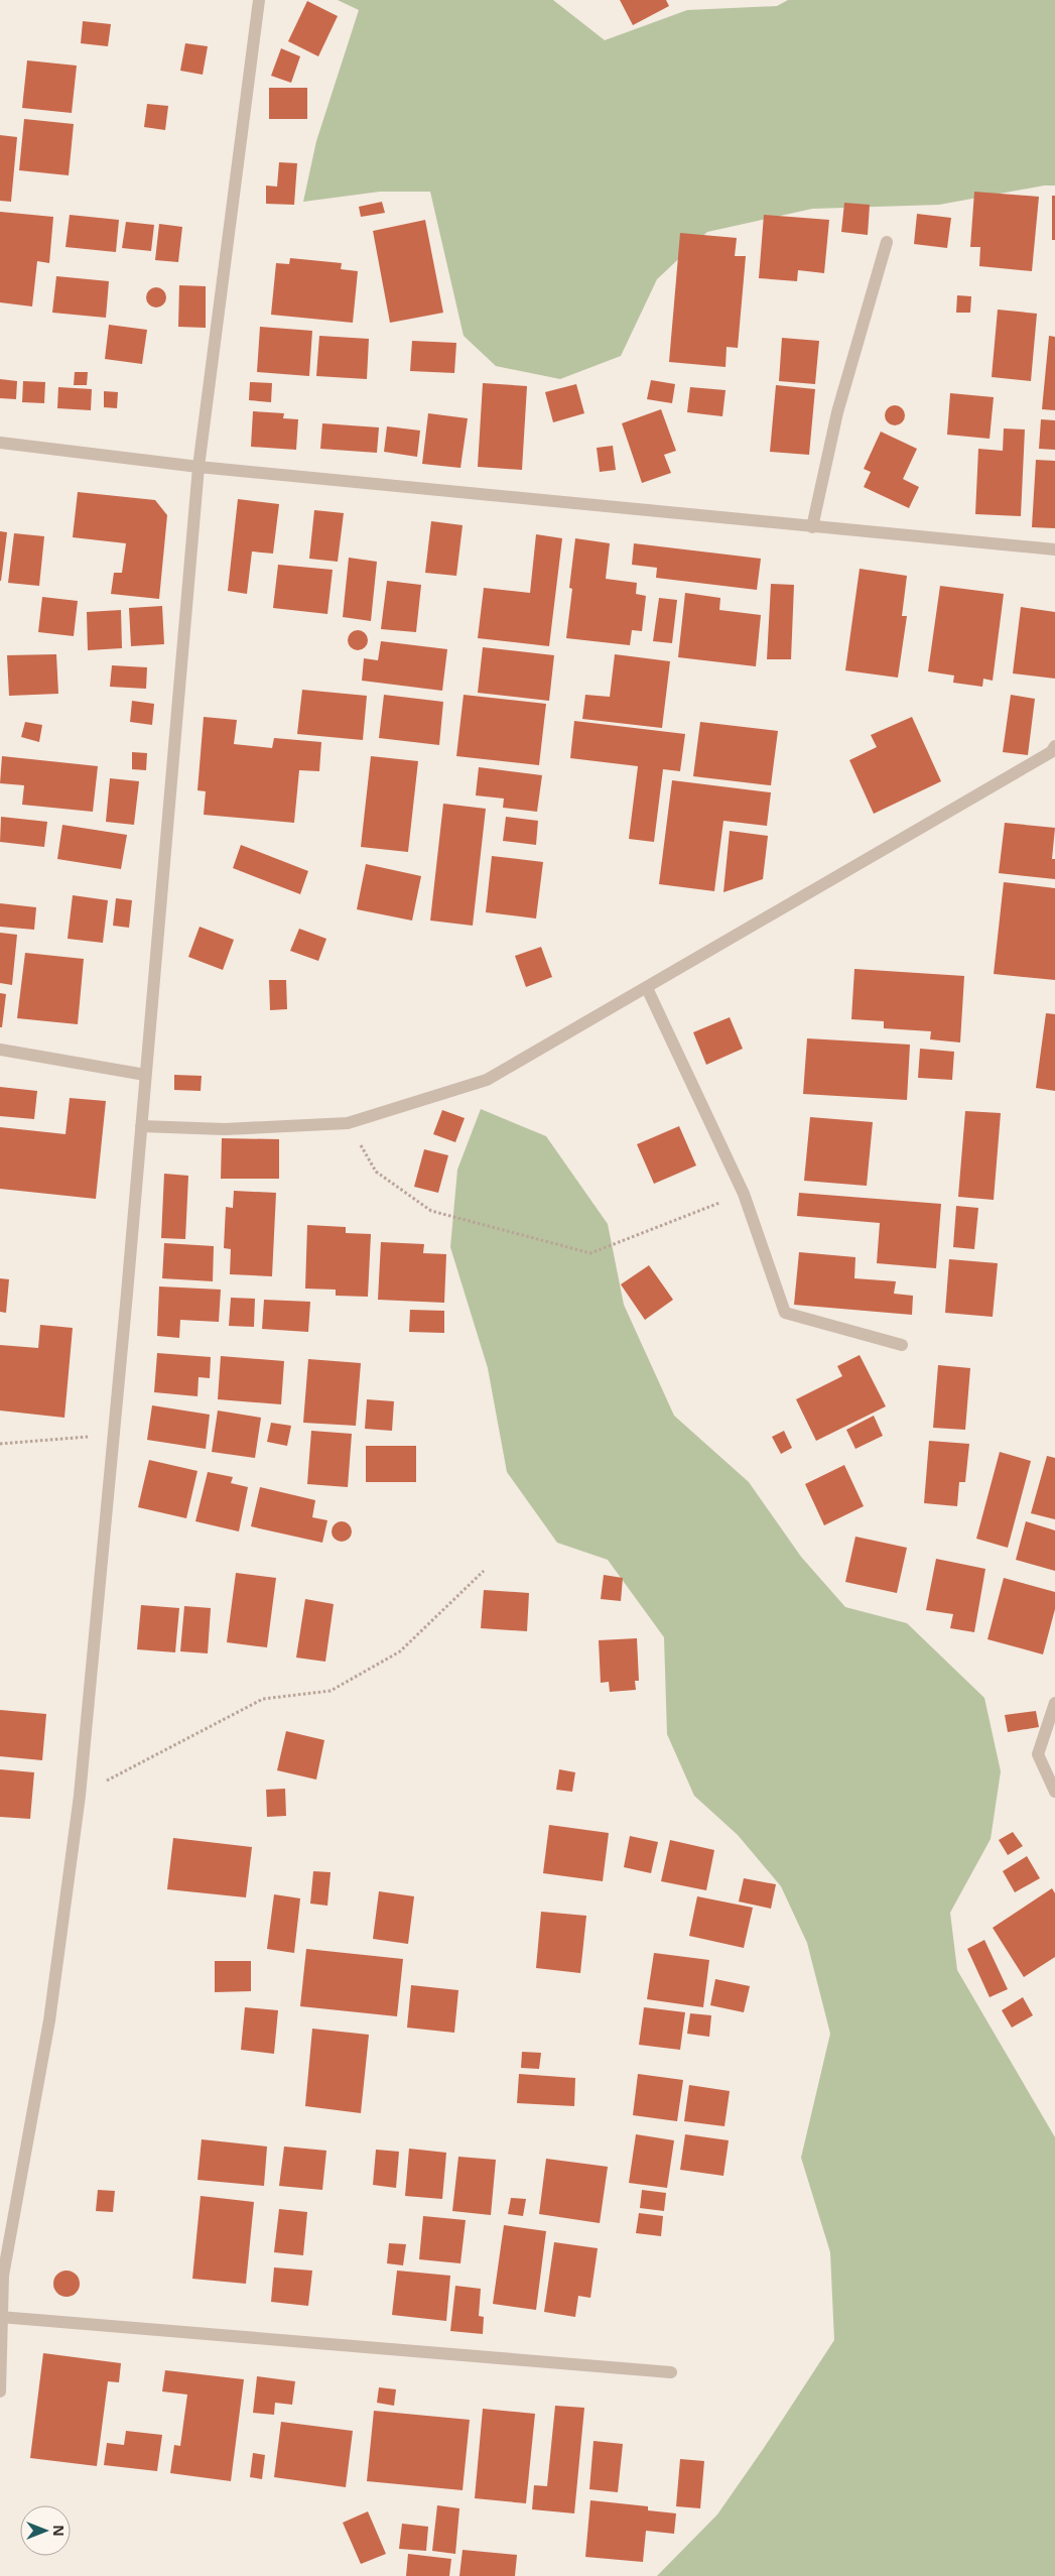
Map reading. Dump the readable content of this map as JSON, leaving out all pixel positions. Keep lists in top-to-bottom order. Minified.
{"north":"right"}
